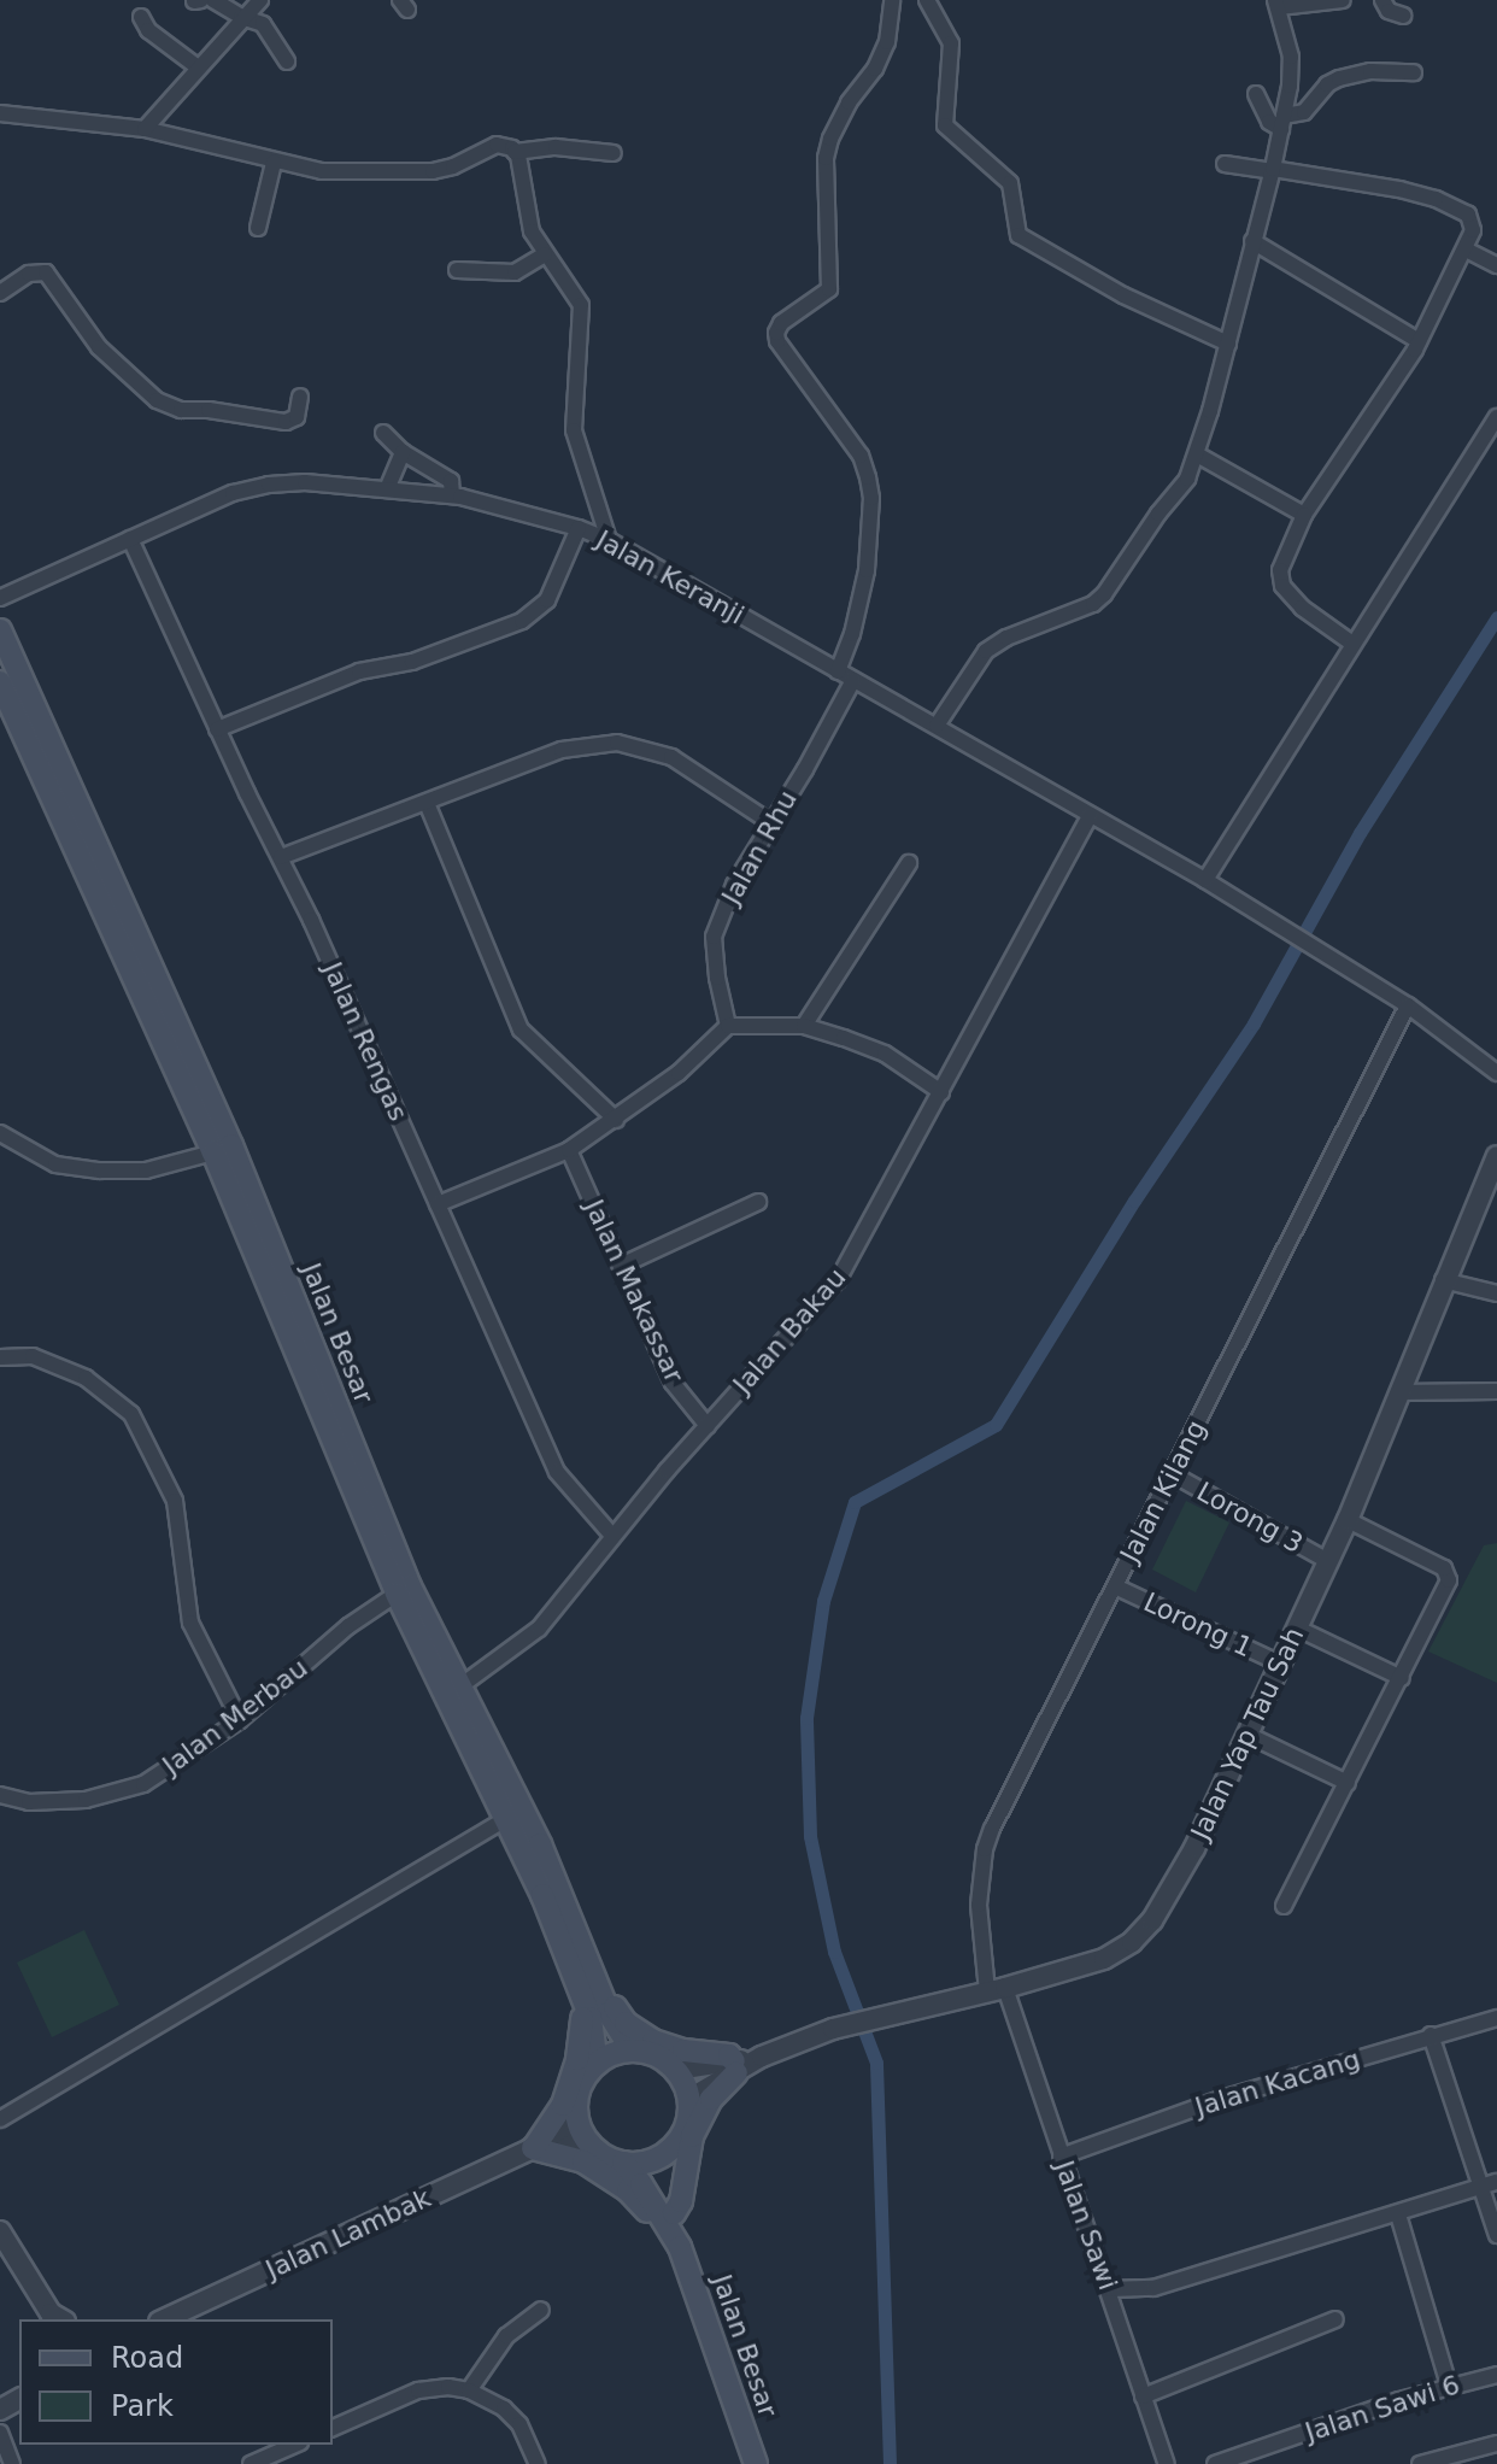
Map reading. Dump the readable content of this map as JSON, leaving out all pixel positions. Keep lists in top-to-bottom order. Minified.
{"streets":{"main road":["Jalan Besar"],"street":["Jalan Keranji","Jalan Rhu","Jalan Rengas","Jalan Makassar","Jalan Bakau","Jalan Kilang","Lorong 3","Lorong 1","Jalan Merbau","Jalan Yap Tau Sah","Jalan Kacang","Jalan Sawi","Jalan Lambak","Jalan Sawi 6"]},"crossings":[["Jalan Keranji","Jalan Rhu"],["Jalan Keranji","Jalan Rengas"],["Jalan Keranji","Jalan Bakau"],["Jalan Keranji","Jalan Kilang"],["Jalan Rengas","Jalan Bakau"],["Jalan Makassar","Jalan Bakau"],["Jalan Bakau","Jalan Besar"],["Jalan Besar","Jalan Merbau"],["Jalan Besar","Jalan Yap Tau Sah"],["Jalan Kilang","Lorong 3"],["Jalan Kilang","Lorong 1"],["Jalan Kilang","Jalan Yap Tau Sah"],["Jalan Kilang","Jalan Sawi"],["Lorong 3","Jalan Yap Tau Sah"],["Lorong 1","Jalan Yap Tau Sah"],["Jalan Yap Tau Sah","Jalan Sawi"],["Jalan Kacang","Jalan Sawi"]],"legend":["Road","Park"]}
